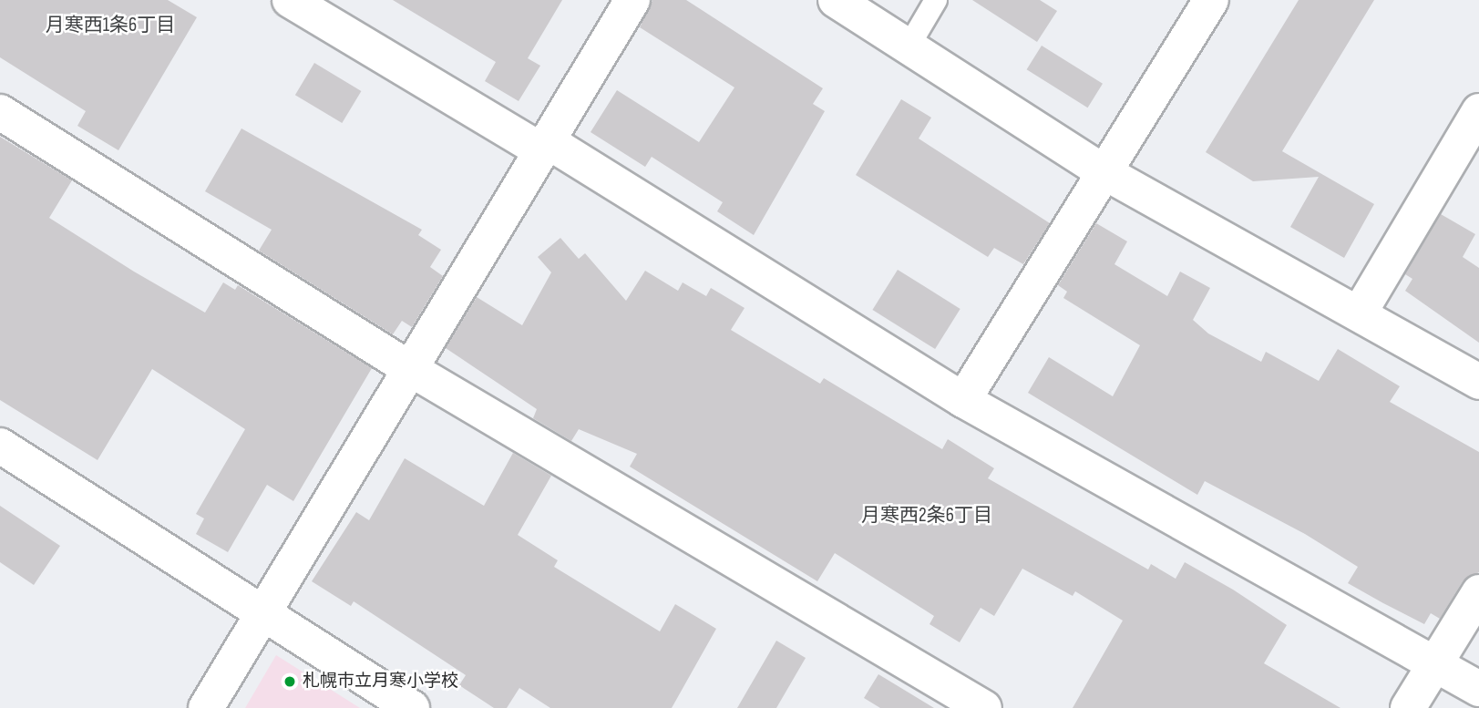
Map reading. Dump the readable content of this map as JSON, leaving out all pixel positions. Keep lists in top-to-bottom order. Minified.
{"districts":["月寒西1条6丁目","月寒西2条6丁目"],"places":["札幌市立月寒小学校"]}
